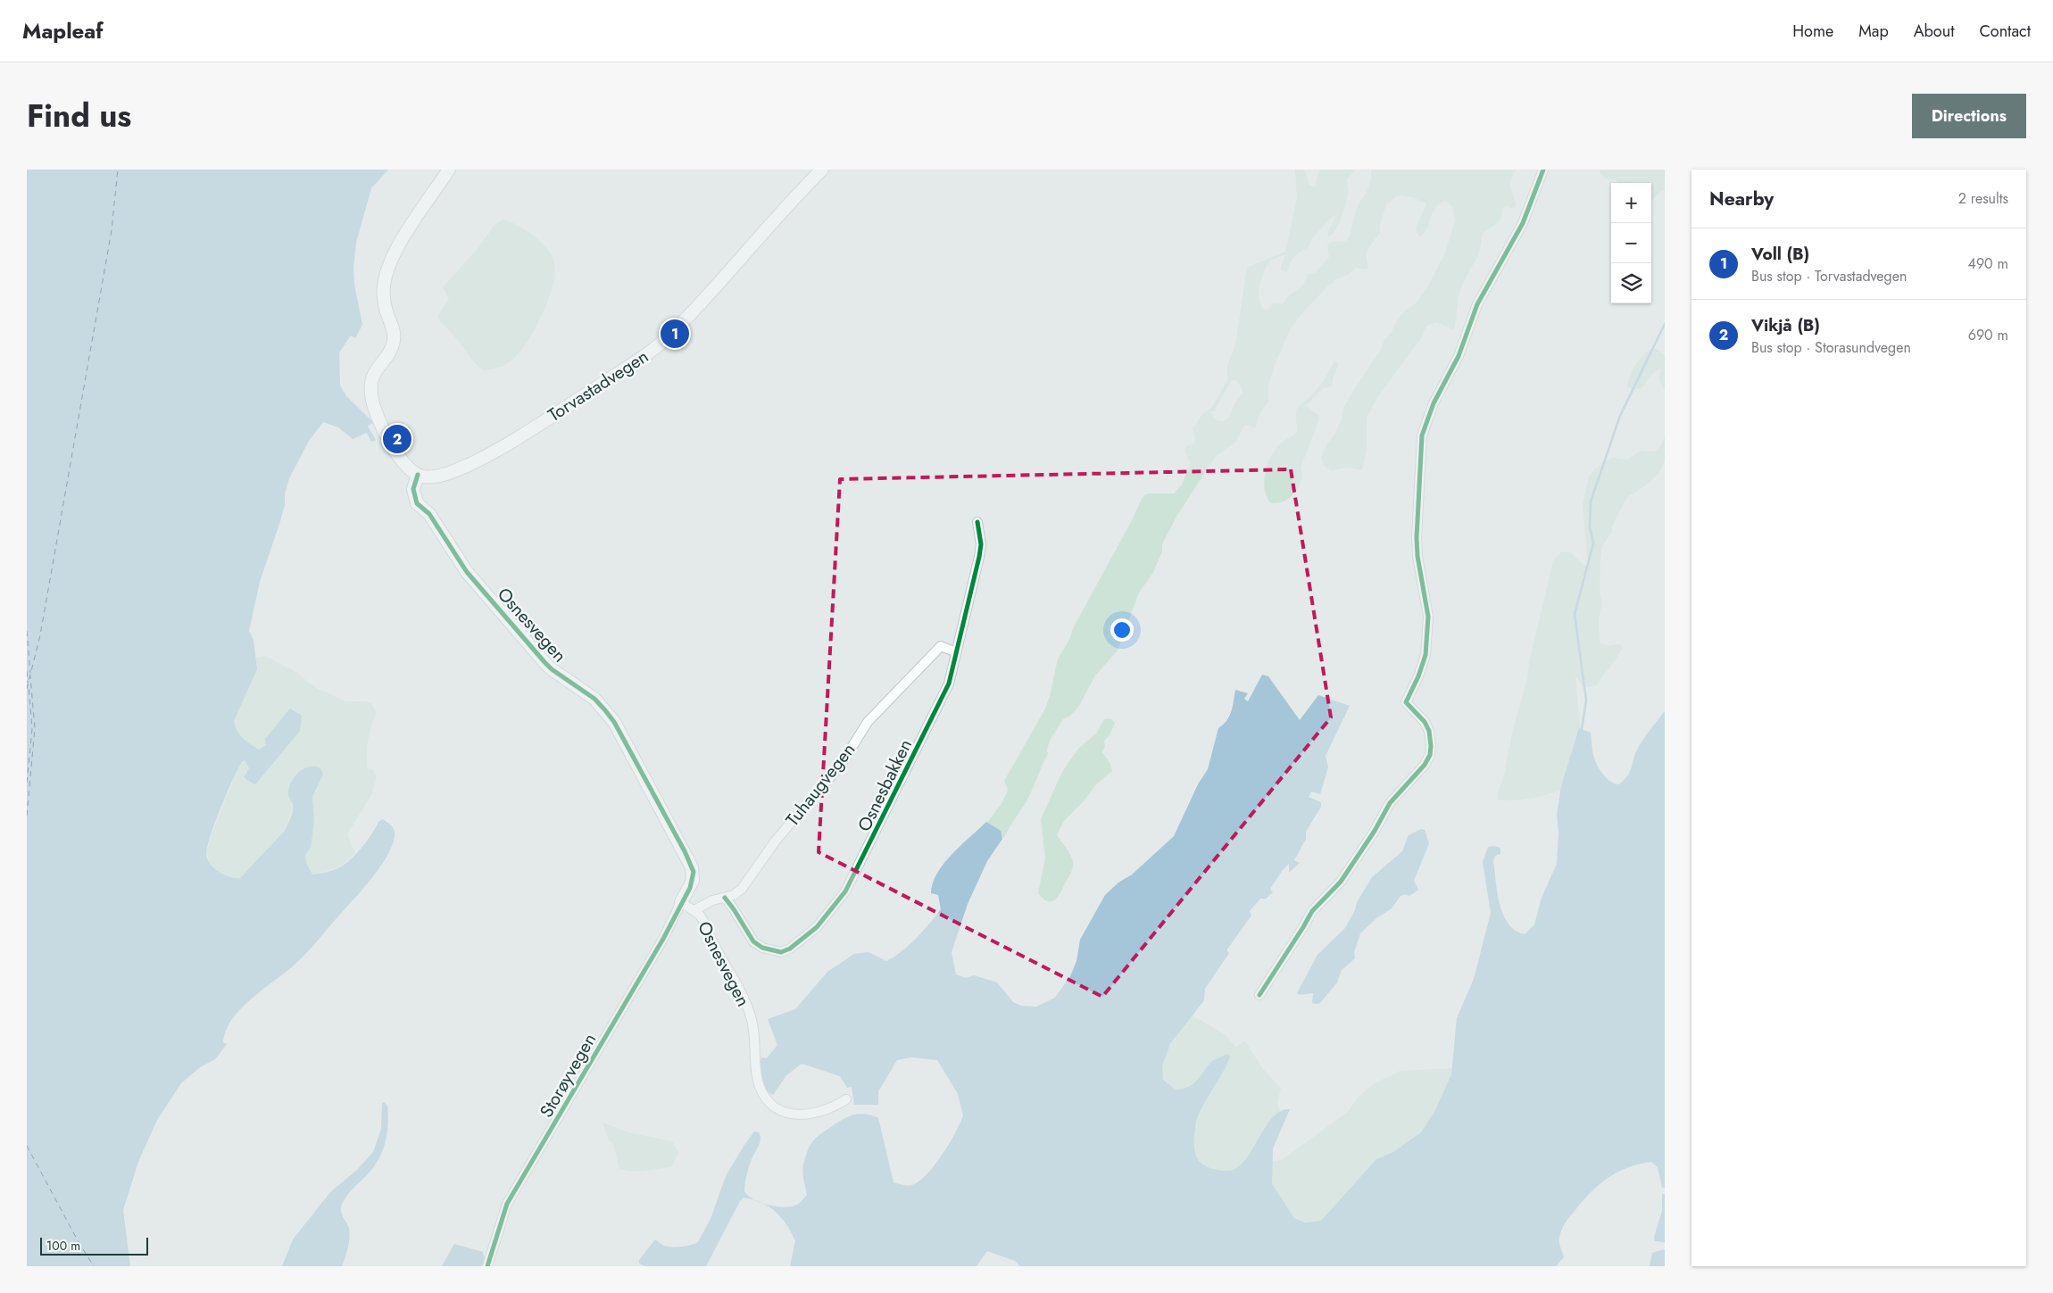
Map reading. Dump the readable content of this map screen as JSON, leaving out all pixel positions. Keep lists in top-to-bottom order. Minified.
{"streets":{"main road":["Torvastadvegen","Osnesvegen"],"street":["Tuhaugvegen","Osnesbakken","Storøyvegen"]},"crossings":[["Torvastadvegen","Osnesvegen"],["Osnesvegen","Tuhaugvegen"],["Osnesvegen","Storøyvegen"],["Tuhaugvegen","Osnesbakken"]],"scale_bar":"100 m","page":{"header":"Mapleaf","nav":["Home","Map","About","Contact"],"title":"Find us","buttons":"Directions","heading":["Nearby","2 results"],"map_buttons":["+","−"],"list":[{"mark":"1","name":"Voll (B)","note":"Bus stop · Torvastadvegen","value":"490 m"},{"mark":"2","name":"Vikjå (B)","note":"Bus stop · Storasundvegen","value":"690 m"}],"pins":["1","2"],"scale":"100 m"}}
